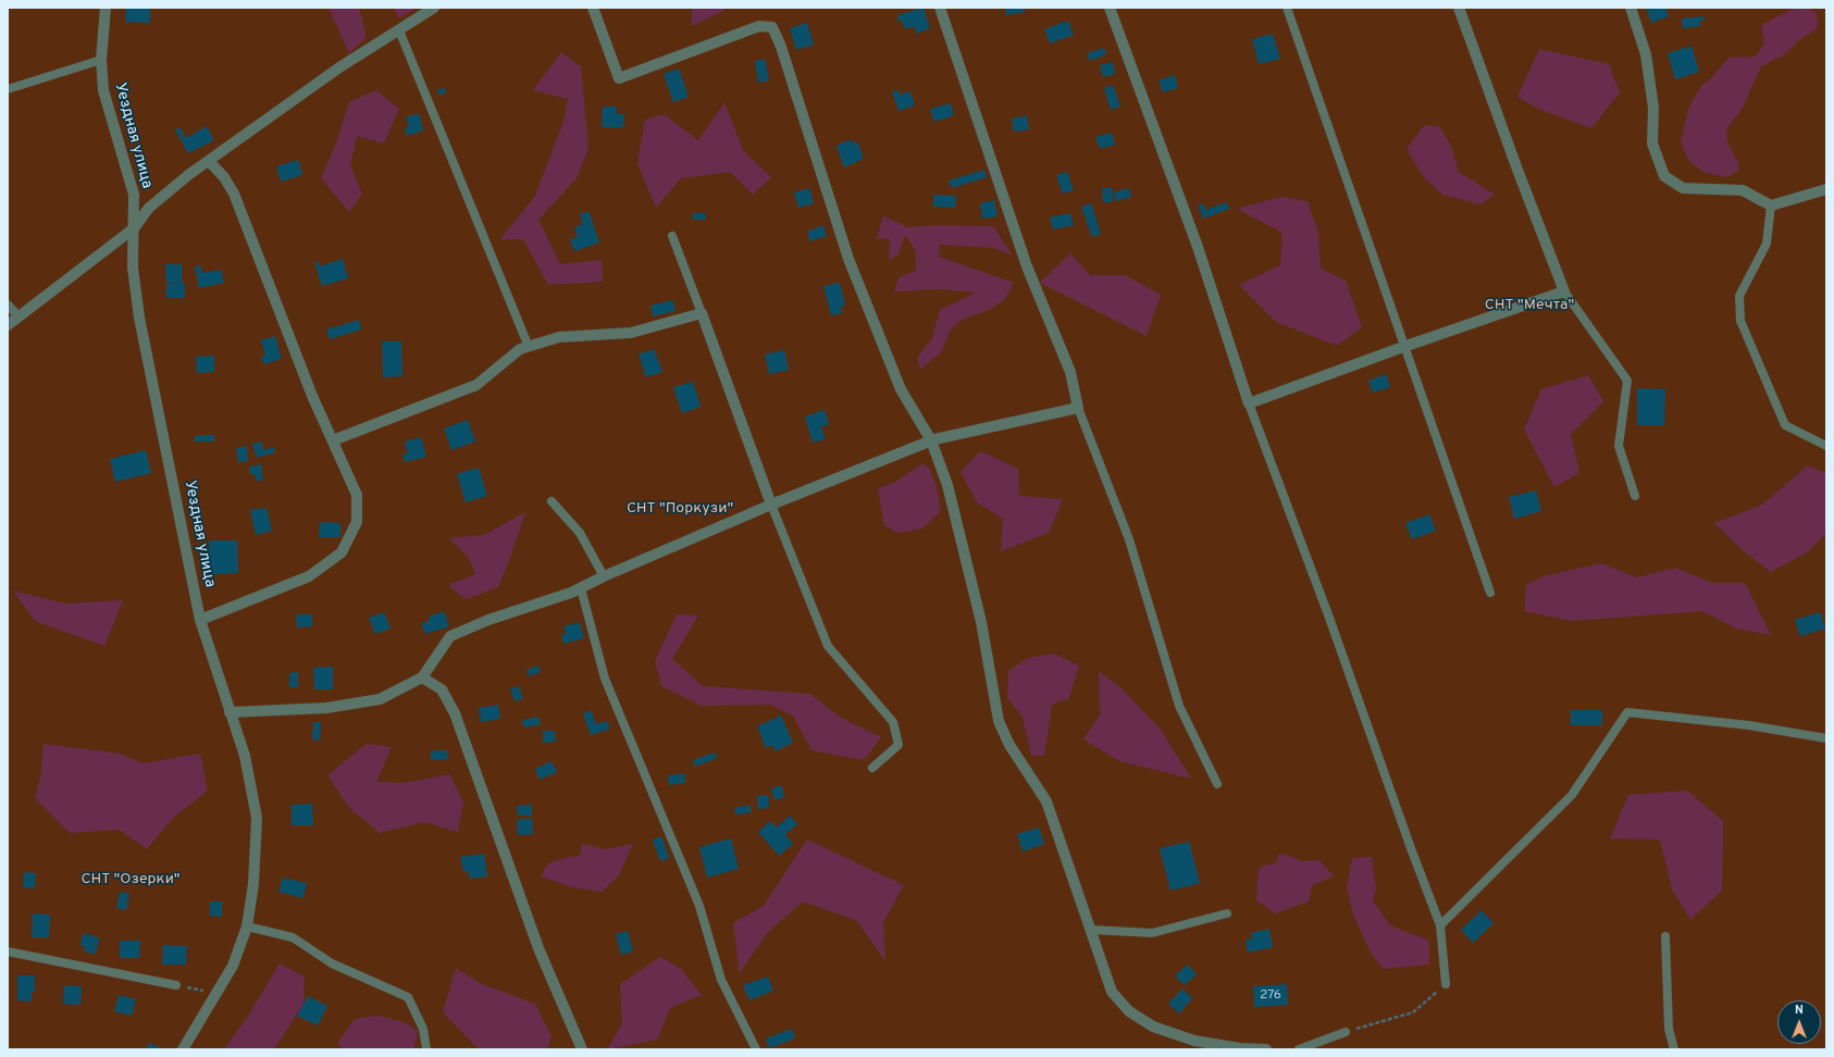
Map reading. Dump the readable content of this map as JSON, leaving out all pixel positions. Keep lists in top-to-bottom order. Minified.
{"streets":{"street":["Уездная улица"]},"parks":["СНТ \"Мечта\"","СНТ \"Поркузи\"","СНТ \"Озерки\""],"house_numbers":["276"],"north":"top"}
